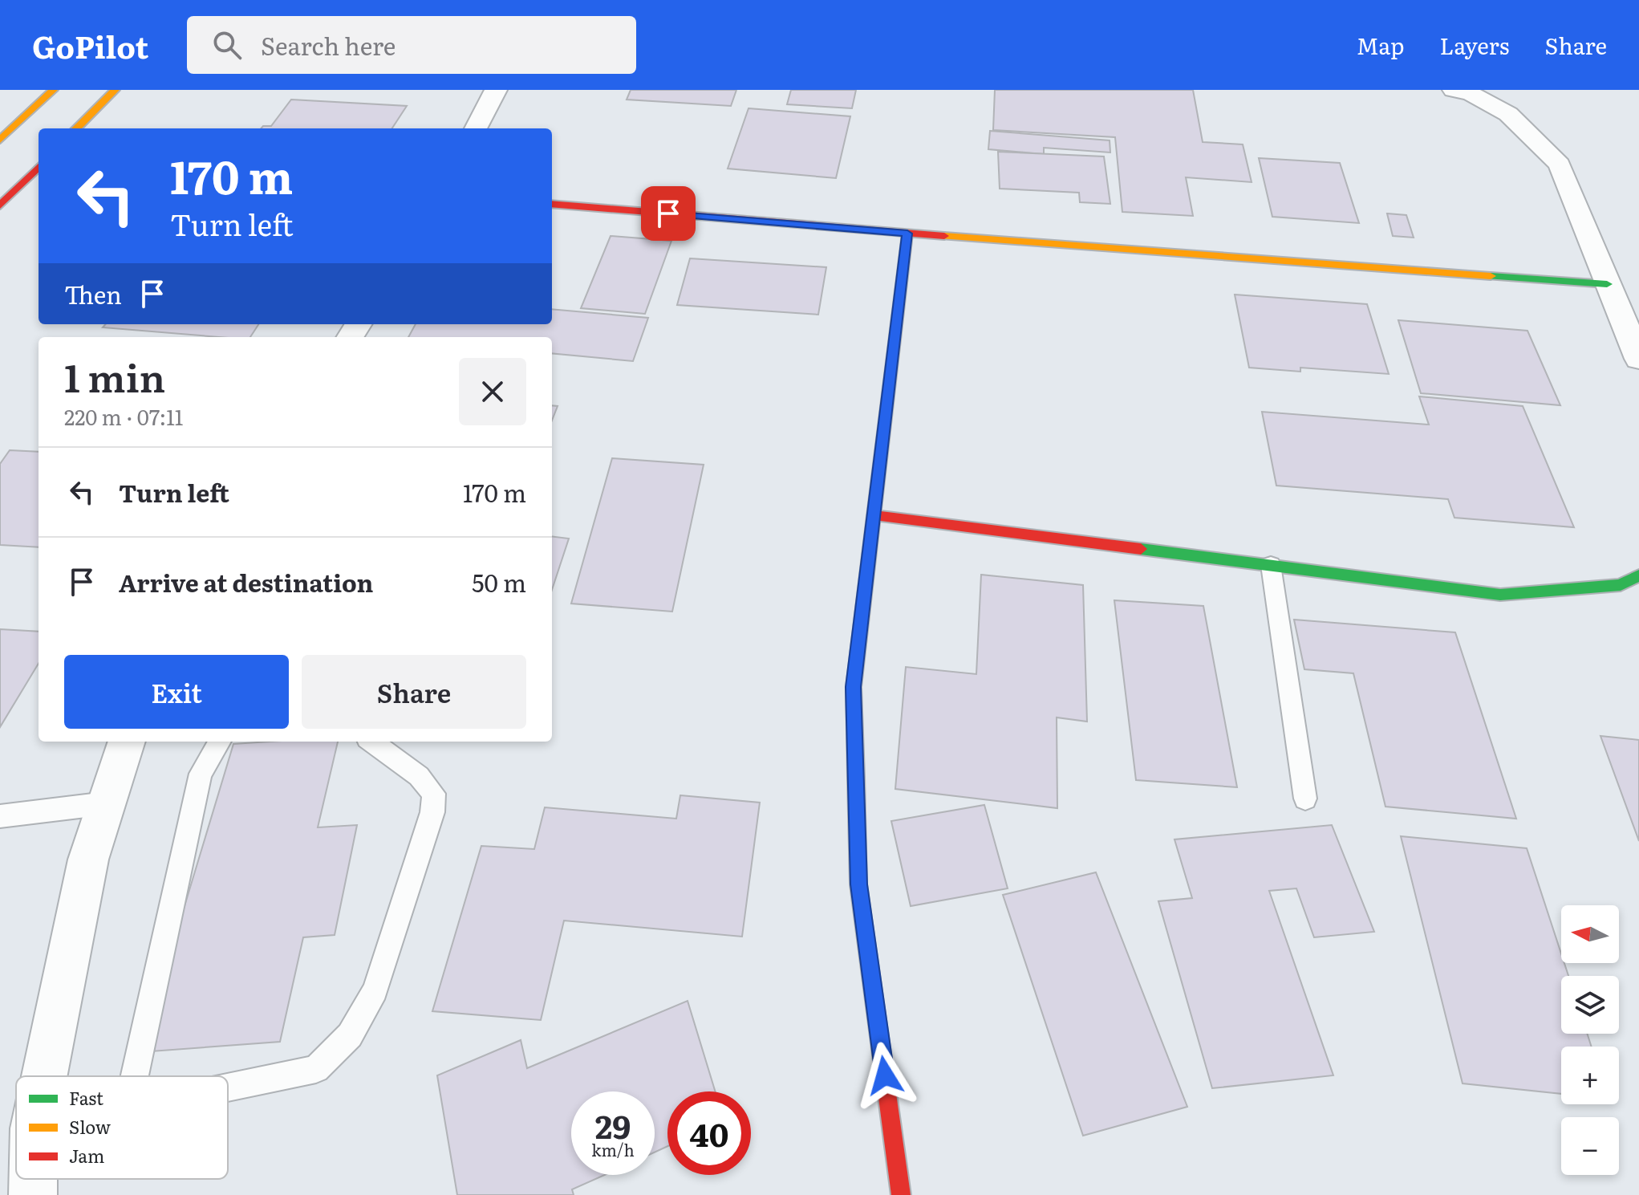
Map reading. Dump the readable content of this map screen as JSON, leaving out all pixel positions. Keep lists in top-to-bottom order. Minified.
{"legend":["Fast","Slow","Jam"],"north":"left","page":{"header":"GoPilot","search":"Search here","nav":["Map","Layers","Share"],"turn":["170 m","Turn left"],"then":"Then","heading":["1 min","220 m · 07:11"],"list":[{"name":"Turn left","value":"170 m"},{"name":"Arrive at destination","value":"50 m"}],"buttons":["Exit","Share"],"map_buttons":["+","−"],"speed":"29 km/h","limit":"40"}}
